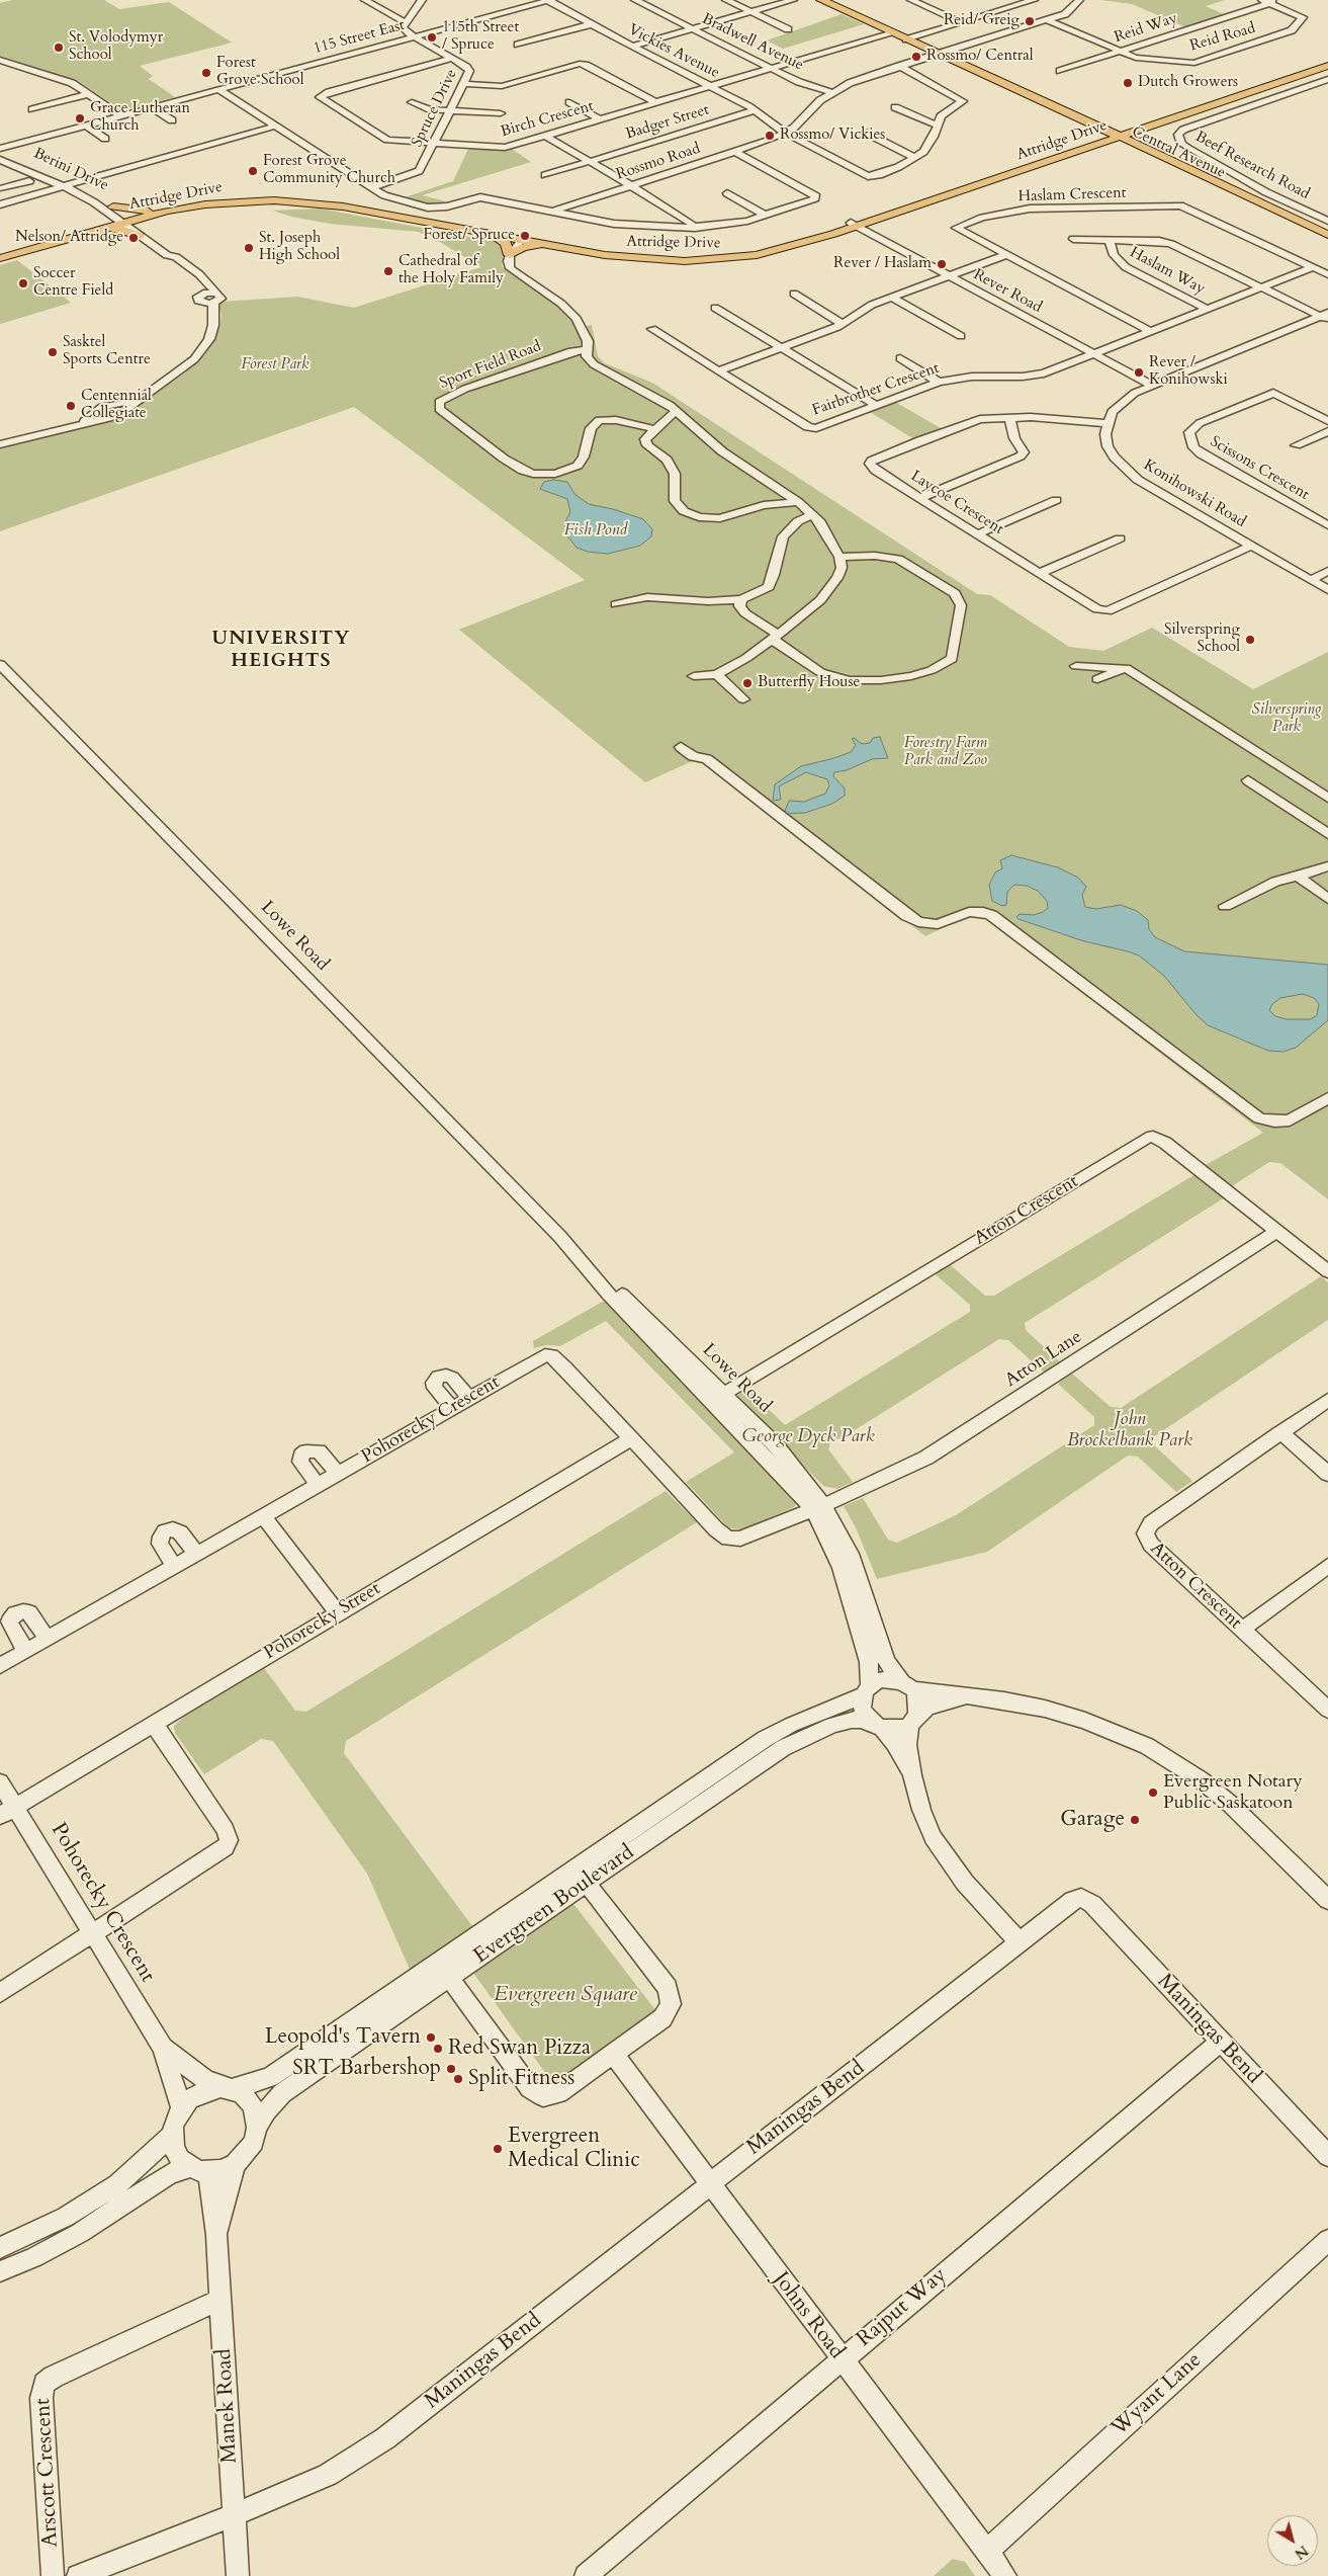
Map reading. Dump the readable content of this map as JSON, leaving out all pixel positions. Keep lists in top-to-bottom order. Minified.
{"streets":{"main road":["Attridge Drive","Central Avenue"],"street":["Reid Way","115 Street East","Reid Road","Bradwell Avenue","Vickies Avenue","Spruce Drive","Birch Crescent","Badger Street","Rossmo Road","Beef Research Road","Berini Drive","Haslam Crescent","Haslam Way","Rever Road","Sport Field Road","Fairbrother Crescent","Scissons Crescent","Konihowski Road","Laycoe Crescent","Lowe Road","Atton Crescent","Atton Lane","Pohorecky Crescent","Pohorecky Street","Evergreen Boulevard","Maningas Bend","Rajput Way","Johns Road","Wyant Lane","Manek Road","Arscott Crescent"]},"crossings":[["Reid Way","Reid Road"],["115 Street East","Vickies Avenue"],["115 Street East","Spruce Drive"],["115 Street East","Rossmo Road"],["Bradwell Avenue","Birch Crescent"],["Bradwell Avenue","Rossmo Road"],["Vickies Avenue","Birch Crescent"],["Vickies Avenue","Badger Street"],["Vickies Avenue","Rossmo Road"],["Spruce Drive","Birch Crescent"],["Spruce Drive","Rossmo Road"],["Birch Crescent","Central Avenue"],["Attridge Drive","Central Avenue"],["Attridge Drive","Berini Drive"],["Attridge Drive","Rever Road"],["Central Avenue","Rossmo Road"],["Rever Road","Fairbrother Crescent"],["Konihowski Road","Laycoe Crescent"],["Lowe Road","Atton Crescent"],["Lowe Road","Atton Lane"],["Lowe Road","Pohorecky Crescent"],["Lowe Road","Evergreen Boulevard"],["Atton Crescent","Atton Lane"],["Atton Lane","Pohorecky Crescent"],["Pohorecky Crescent","Pohorecky Street"],["Pohorecky Crescent","Evergreen Boulevard"],["Pohorecky Crescent","Manek Road"],["Evergreen Boulevard","Manek Road"],["Maningas Bend","Rajput Way"],["Maningas Bend","Johns Road"],["Maningas Bend","Manek Road"],["Rajput Way","Johns Road"],["Johns Road","Wyant Lane"],["Manek Road","Arscott Crescent"]],"districts":["UNIVERSITY HEIGHTS"],"water":["Fish Pond"],"parks":["Forest Park","Silverspring Park","Forestry Farm Park and Zoo","John Brockelbank Park","George Dyck Park","Evergreen Square"],"places":["Reid/ Greig","115th Street / Spruce","St. Volodymyr School","Rossmo/ Central","Forest Grove School","Dutch Growers","Grace Lutheran Church","Rossmo/ Vickies","Forest Grove Community Church","Forest/ Spruce","Nelson/ Attridge","St. Joseph High School","Rever / Haslam","Cathedral of the Holy Family","Soccer Centre Field","Sasktel Sports Centre","Rever / Konihowski","Centennial Collegiate","Silverspring School","Butterfly House","Evergreen Notary Public Saskatoon","Garage","Leopold's Tavern","Red Swan Pizza","SRT Barbershop","Split Fitness","Evergreen Medical Clinic"],"north":"bottom right"}
